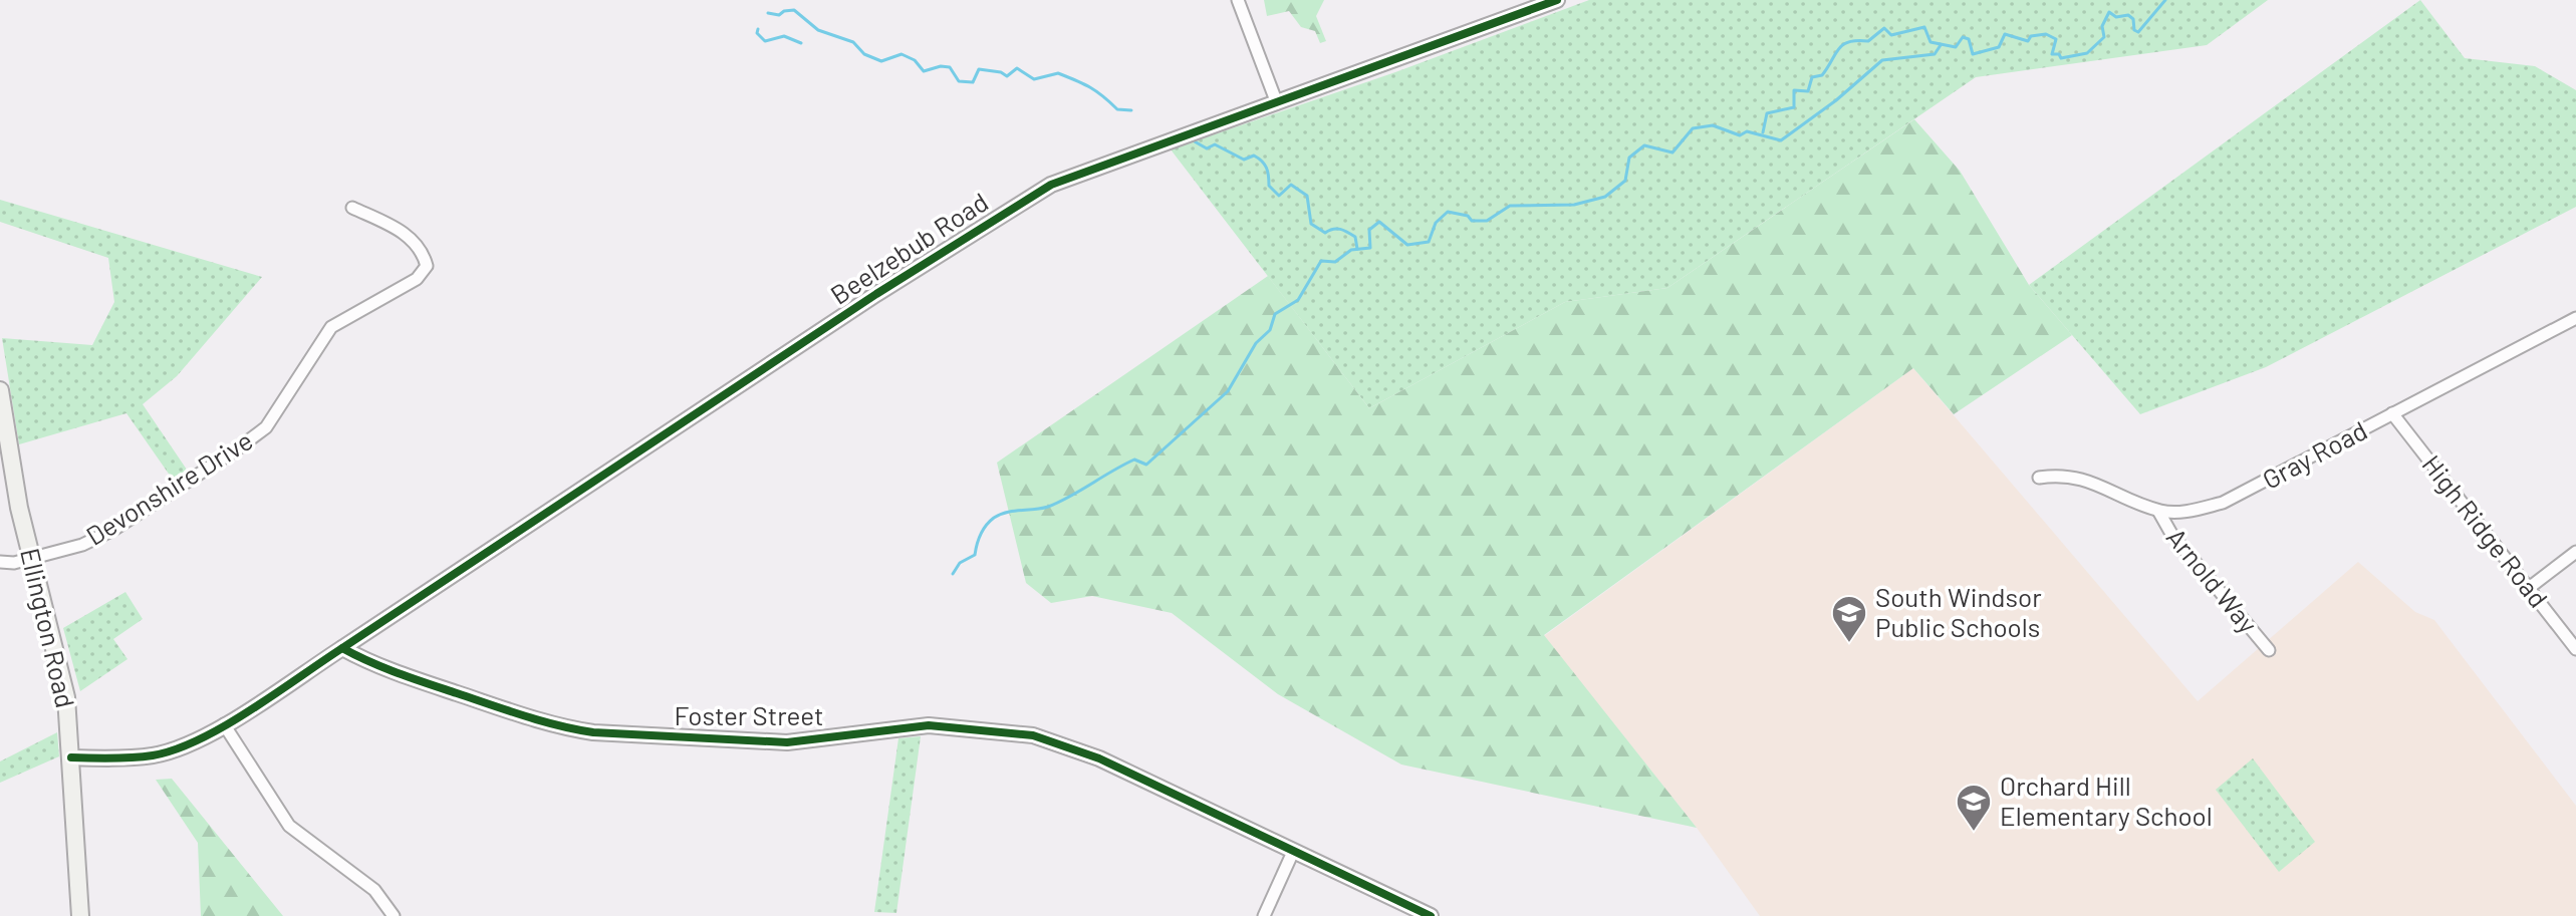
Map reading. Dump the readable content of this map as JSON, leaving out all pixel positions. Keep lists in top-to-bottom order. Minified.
{"streets":{"main road":["Ellington Road"],"street":["Beelzebub Road","Gray Road","Devonshire Drive","High Ridge Road","Arnold Way","Foster Street"]},"crossings":[["Beelzebub Road","Foster Street"],["Gray Road","High Ridge Road"],["Gray Road","Arnold Way"],["Devonshire Drive","Ellington Road"]],"places":{"school or university":["South Windsor Public Schools","Orchard Hill Elementary School"]}}
